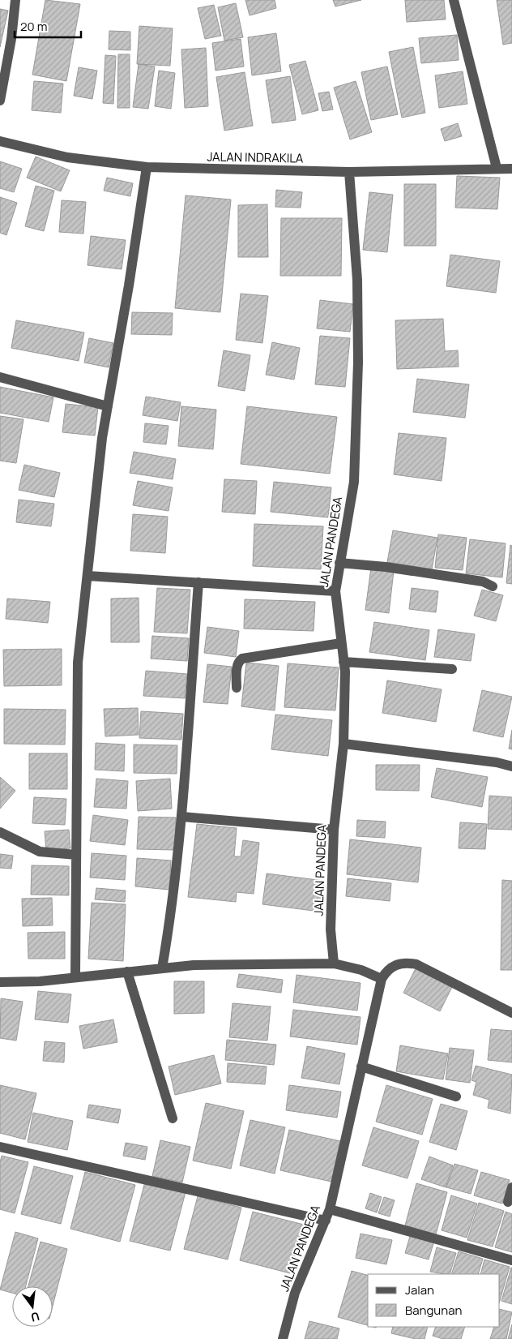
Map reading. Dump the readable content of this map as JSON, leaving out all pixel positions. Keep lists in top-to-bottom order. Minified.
{"streets":{"street":["JALAN INDRAKILA","JALAN PANDEGA"]},"crossings":[["JALAN INDRAKILA","JALAN PANDEGA"]],"legend":["Jalan","Bangunan"],"scale_bar":"20 m","north":"bottom"}
